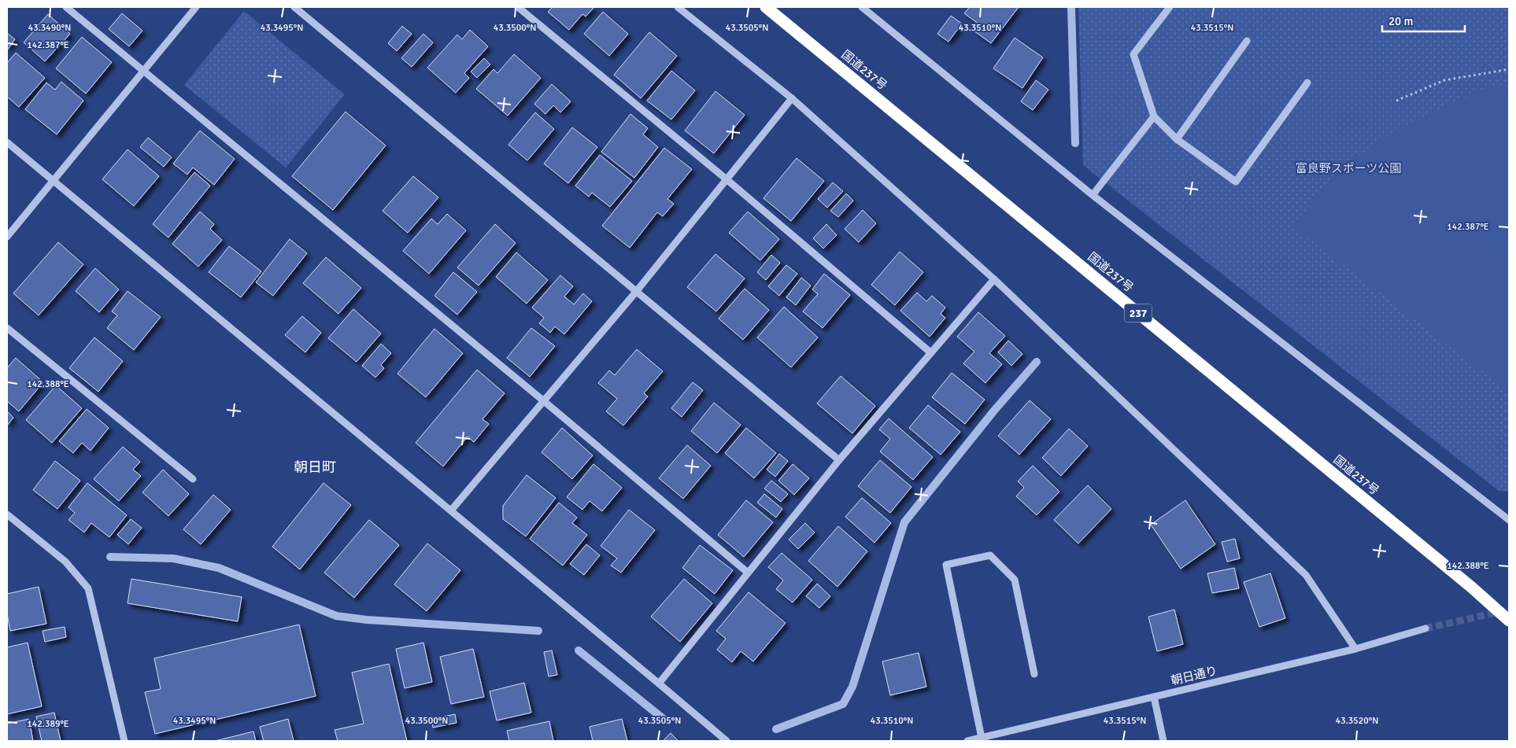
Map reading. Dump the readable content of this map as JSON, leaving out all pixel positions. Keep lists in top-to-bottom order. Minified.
{"streets":{"highway":["国道237号","237"],"street":["朝日通り"]},"districts":["朝日町"],"parks":["富良野スポーツ公園"],"scale_bar":"20 m","coordinates":["43.3490°N","43.3495°N","43.3500°N","43.3505°N","43.3510°N","43.3515°N","142.387°E","142.388°E","43.3520°N","142.389°E"]}
